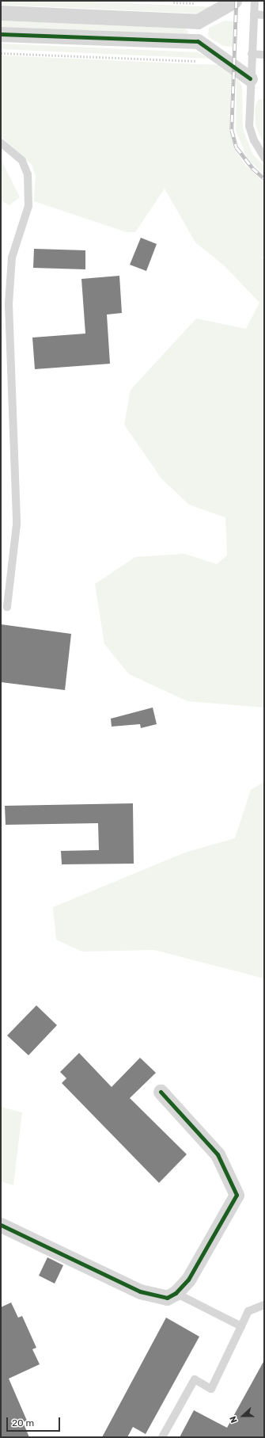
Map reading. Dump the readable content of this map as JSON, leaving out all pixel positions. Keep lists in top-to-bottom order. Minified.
{"scale_bar":"20 m","north":"left"}
